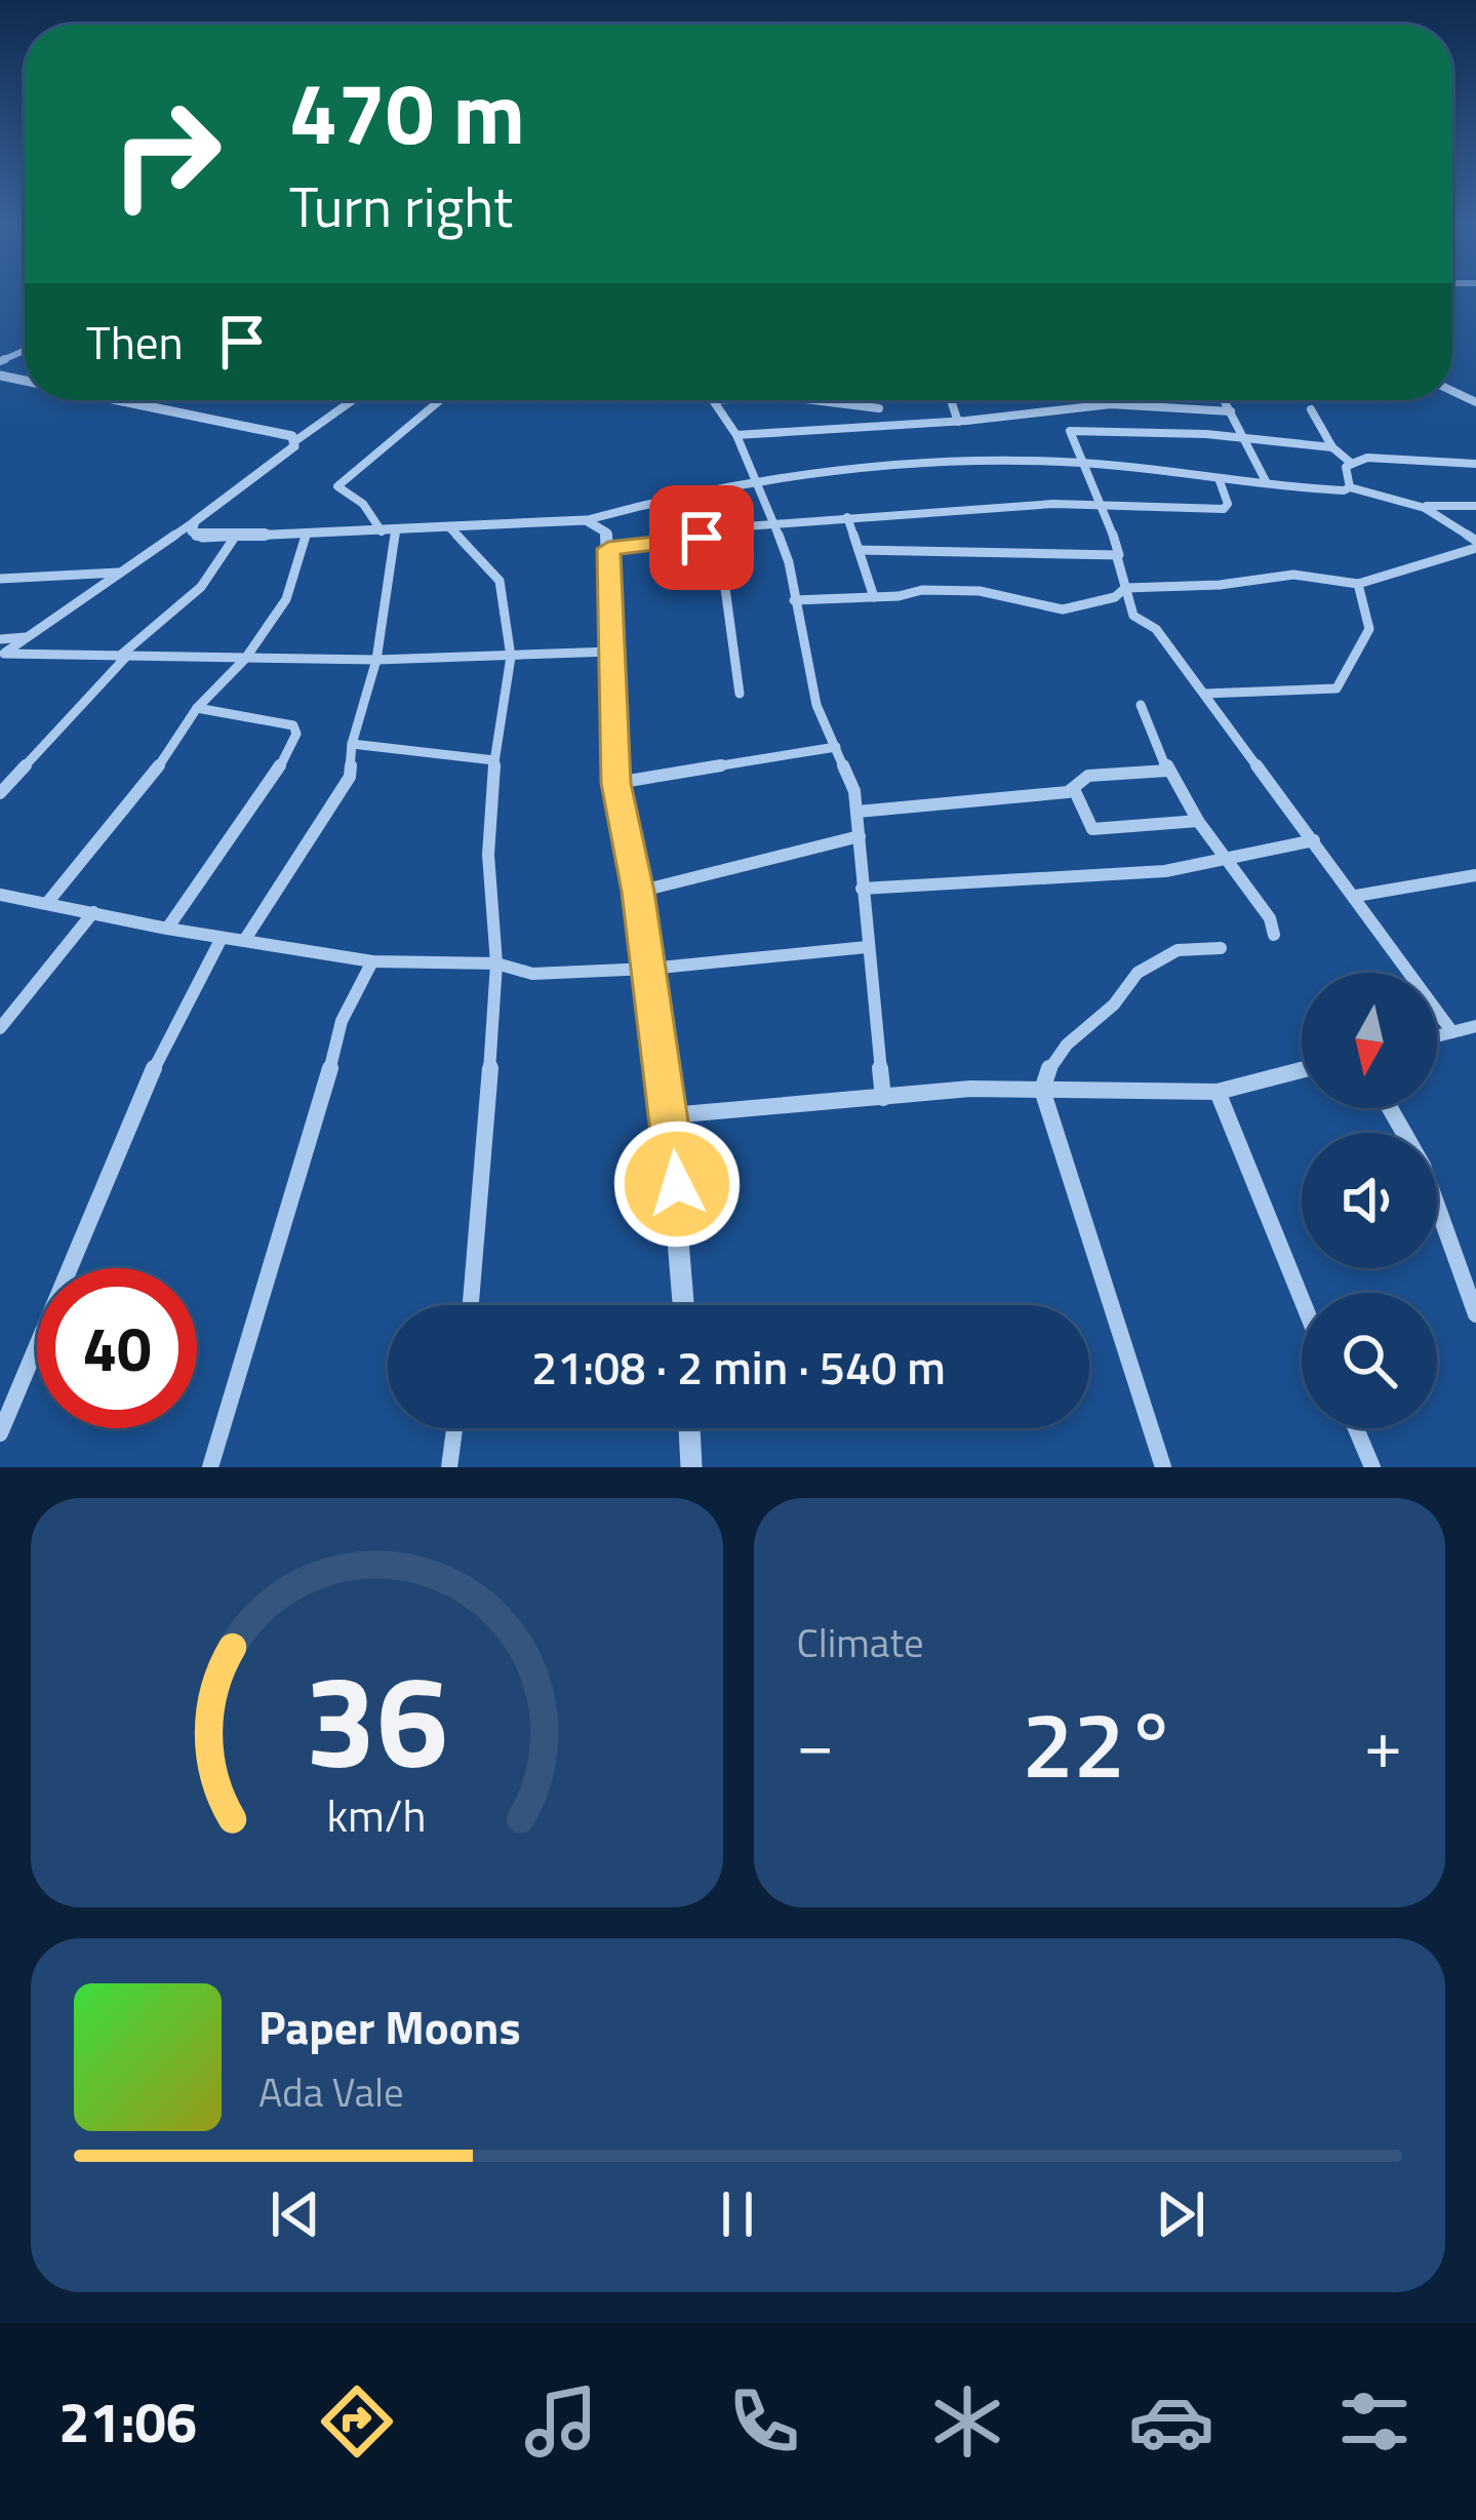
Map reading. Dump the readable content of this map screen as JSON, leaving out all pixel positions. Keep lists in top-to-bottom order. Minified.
{"north":"bottom","page":{"turn":["470 m","Turn right"],"then":"Then","limit":"40","trip":"21:08 · 2 min · 540 m","tile":"Climate","heat":["−","22°","+"],"song":["Paper Moons","Ada Vale"],"tabs":"21:06","gauge":["36","km/h"]}}
